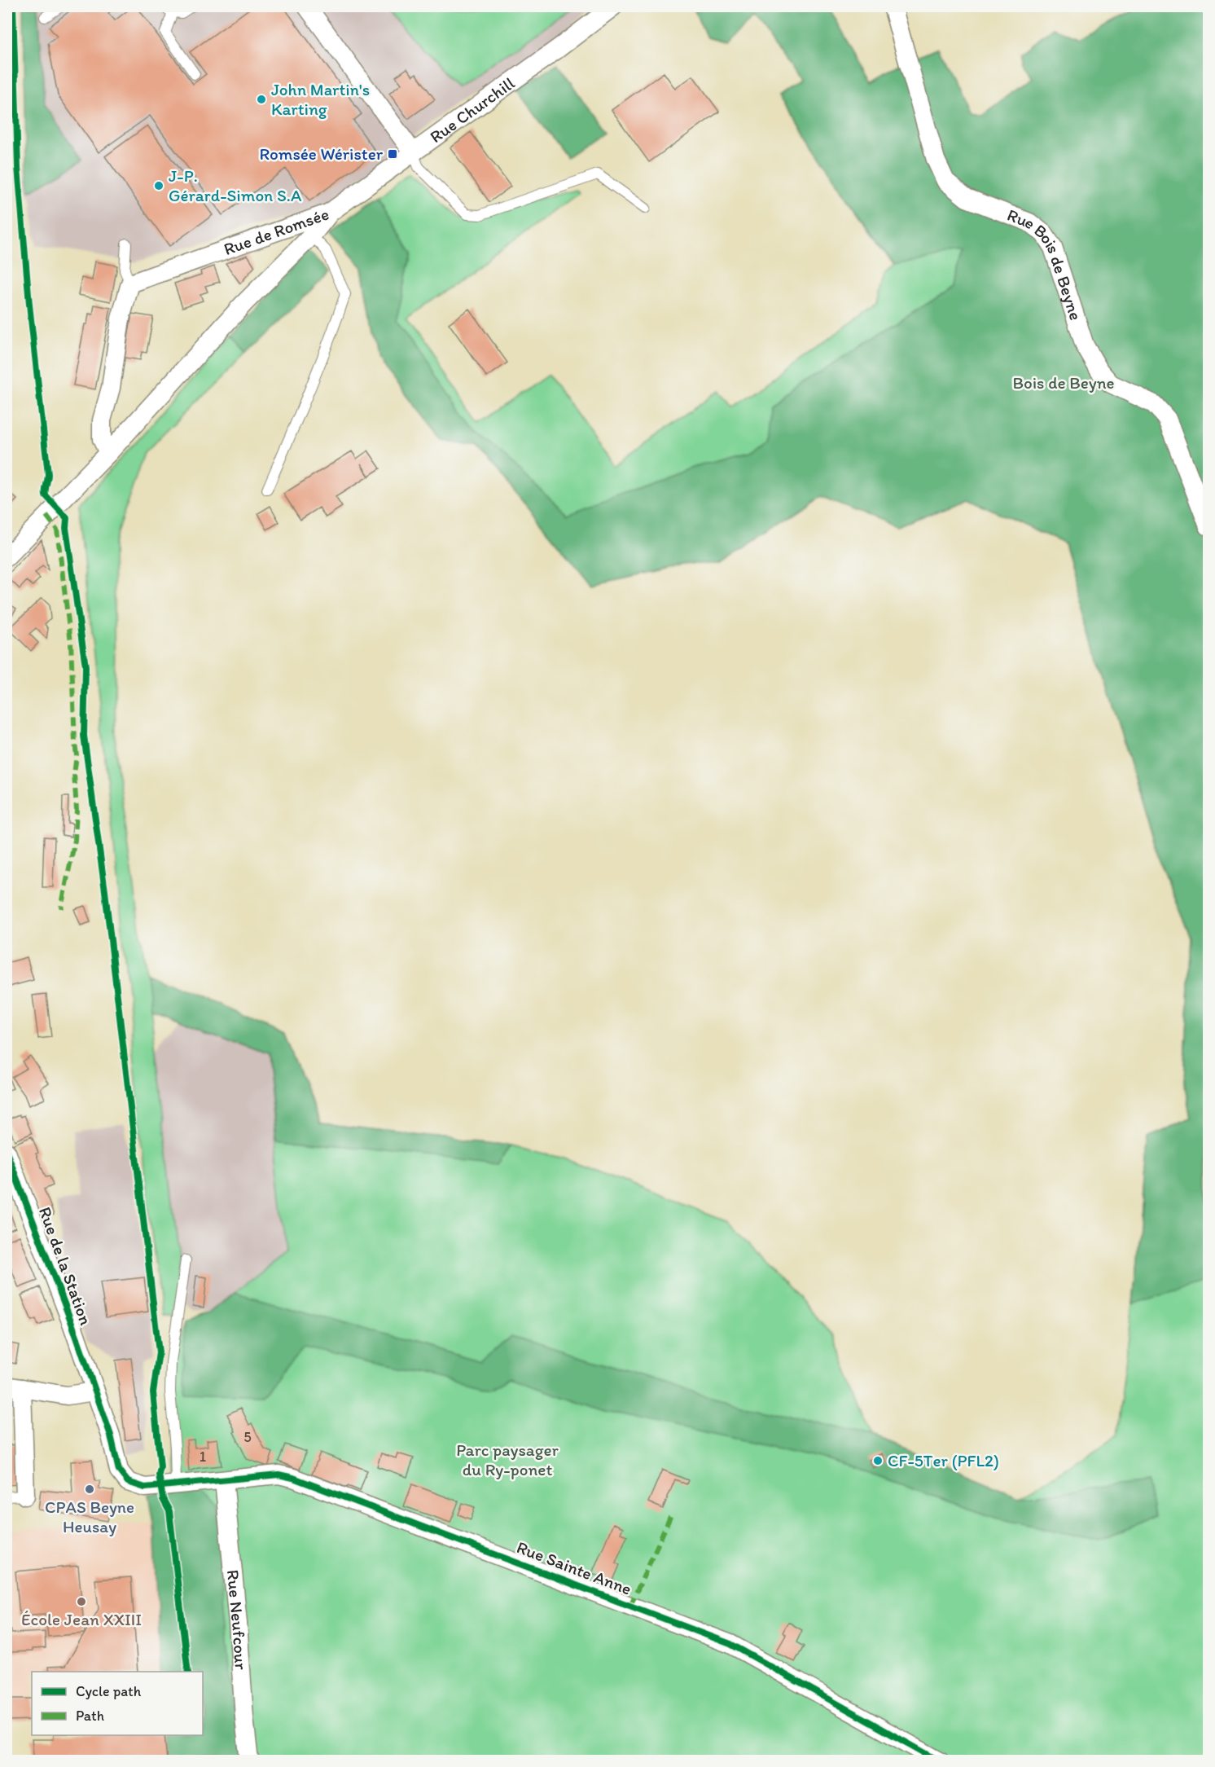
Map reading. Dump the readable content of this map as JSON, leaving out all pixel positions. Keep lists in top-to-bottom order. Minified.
{"streets":{"street":["Rue Churchill","Rue de Romsée","Rue Bois de Beyne","Rue de la Station","Rue Sainte Anne","Rue Neufcour"]},"crossings":[["Rue Churchill","Rue de Romsée"],["Rue de la Station","Rue Sainte Anne"],["Rue Sainte Anne","Rue Neufcour"]],"parks":["Bois de Beyne","Parc paysager du Ry-ponet"],"places":{"other":["John Martin's Karting","J-P. Gérard-Simon S.A","CF-5Ter (PFL2)","CPAS Beyne Heusay","École Jean XXIII"],"transit":["Romsée Wérister"]},"house_numbers":["5","1"],"legend":["Cycle path","Path"]}
